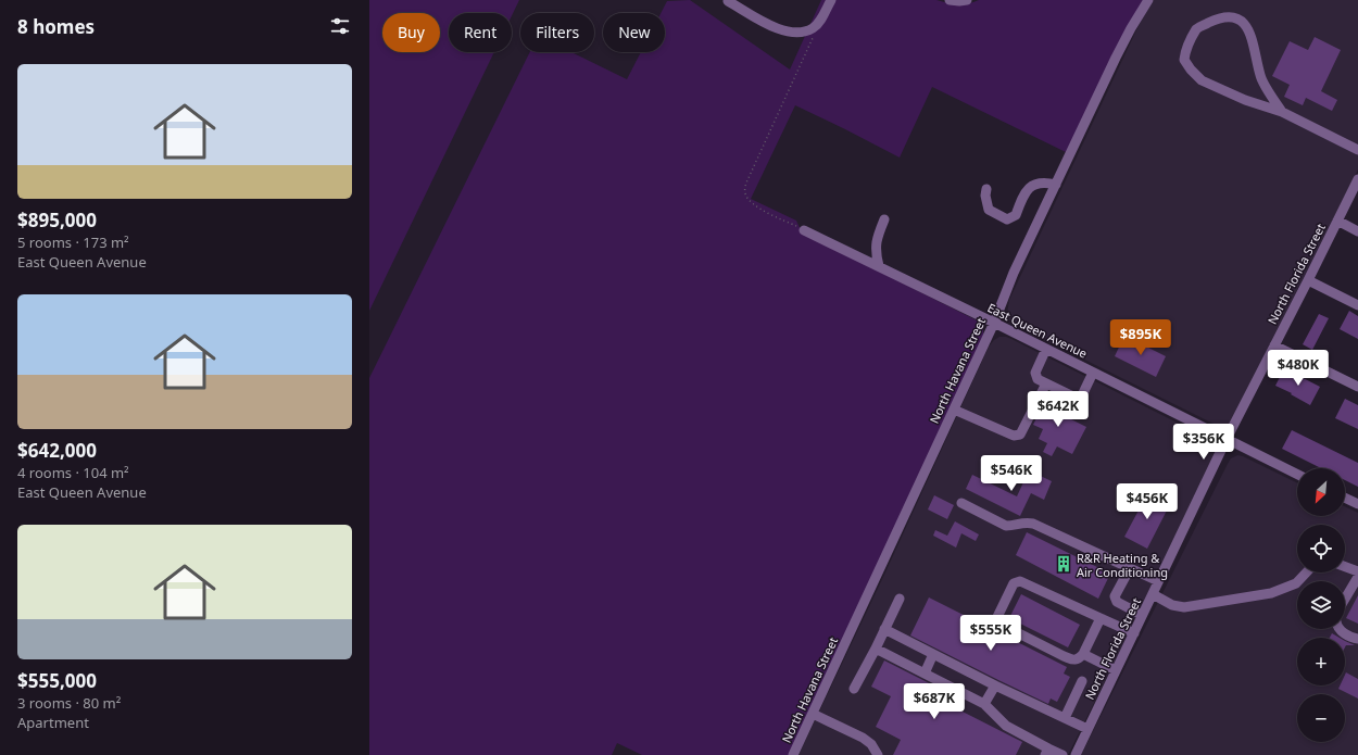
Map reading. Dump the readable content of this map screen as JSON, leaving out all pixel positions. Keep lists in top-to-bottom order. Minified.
{"streets":{"street":["North Florida Street","East Queen Avenue","North Havana Street"]},"crossings":[["North Florida Street","East Queen Avenue"],["East Queen Avenue","North Havana Street"]],"places":{"building":["R&R Heating & Air Conditioning"]},"north":"bottom left","page":{"heading":"8 homes","chip":["Buy","Rent","Filters","New"],"list":[{"name":"$895,000","note":"5 rooms · 173 m² · East Queen Avenue"},{"name":"$642,000","note":"4 rooms · 104 m² · East Queen Avenue"},{"name":"$555,000","note":"3 rooms · 80 m² · Apartment"}],"price":["$895K","$480K","$642K","$356K","$546K","$456K","$555K","$687K"],"map_buttons":["+","−"]}}
